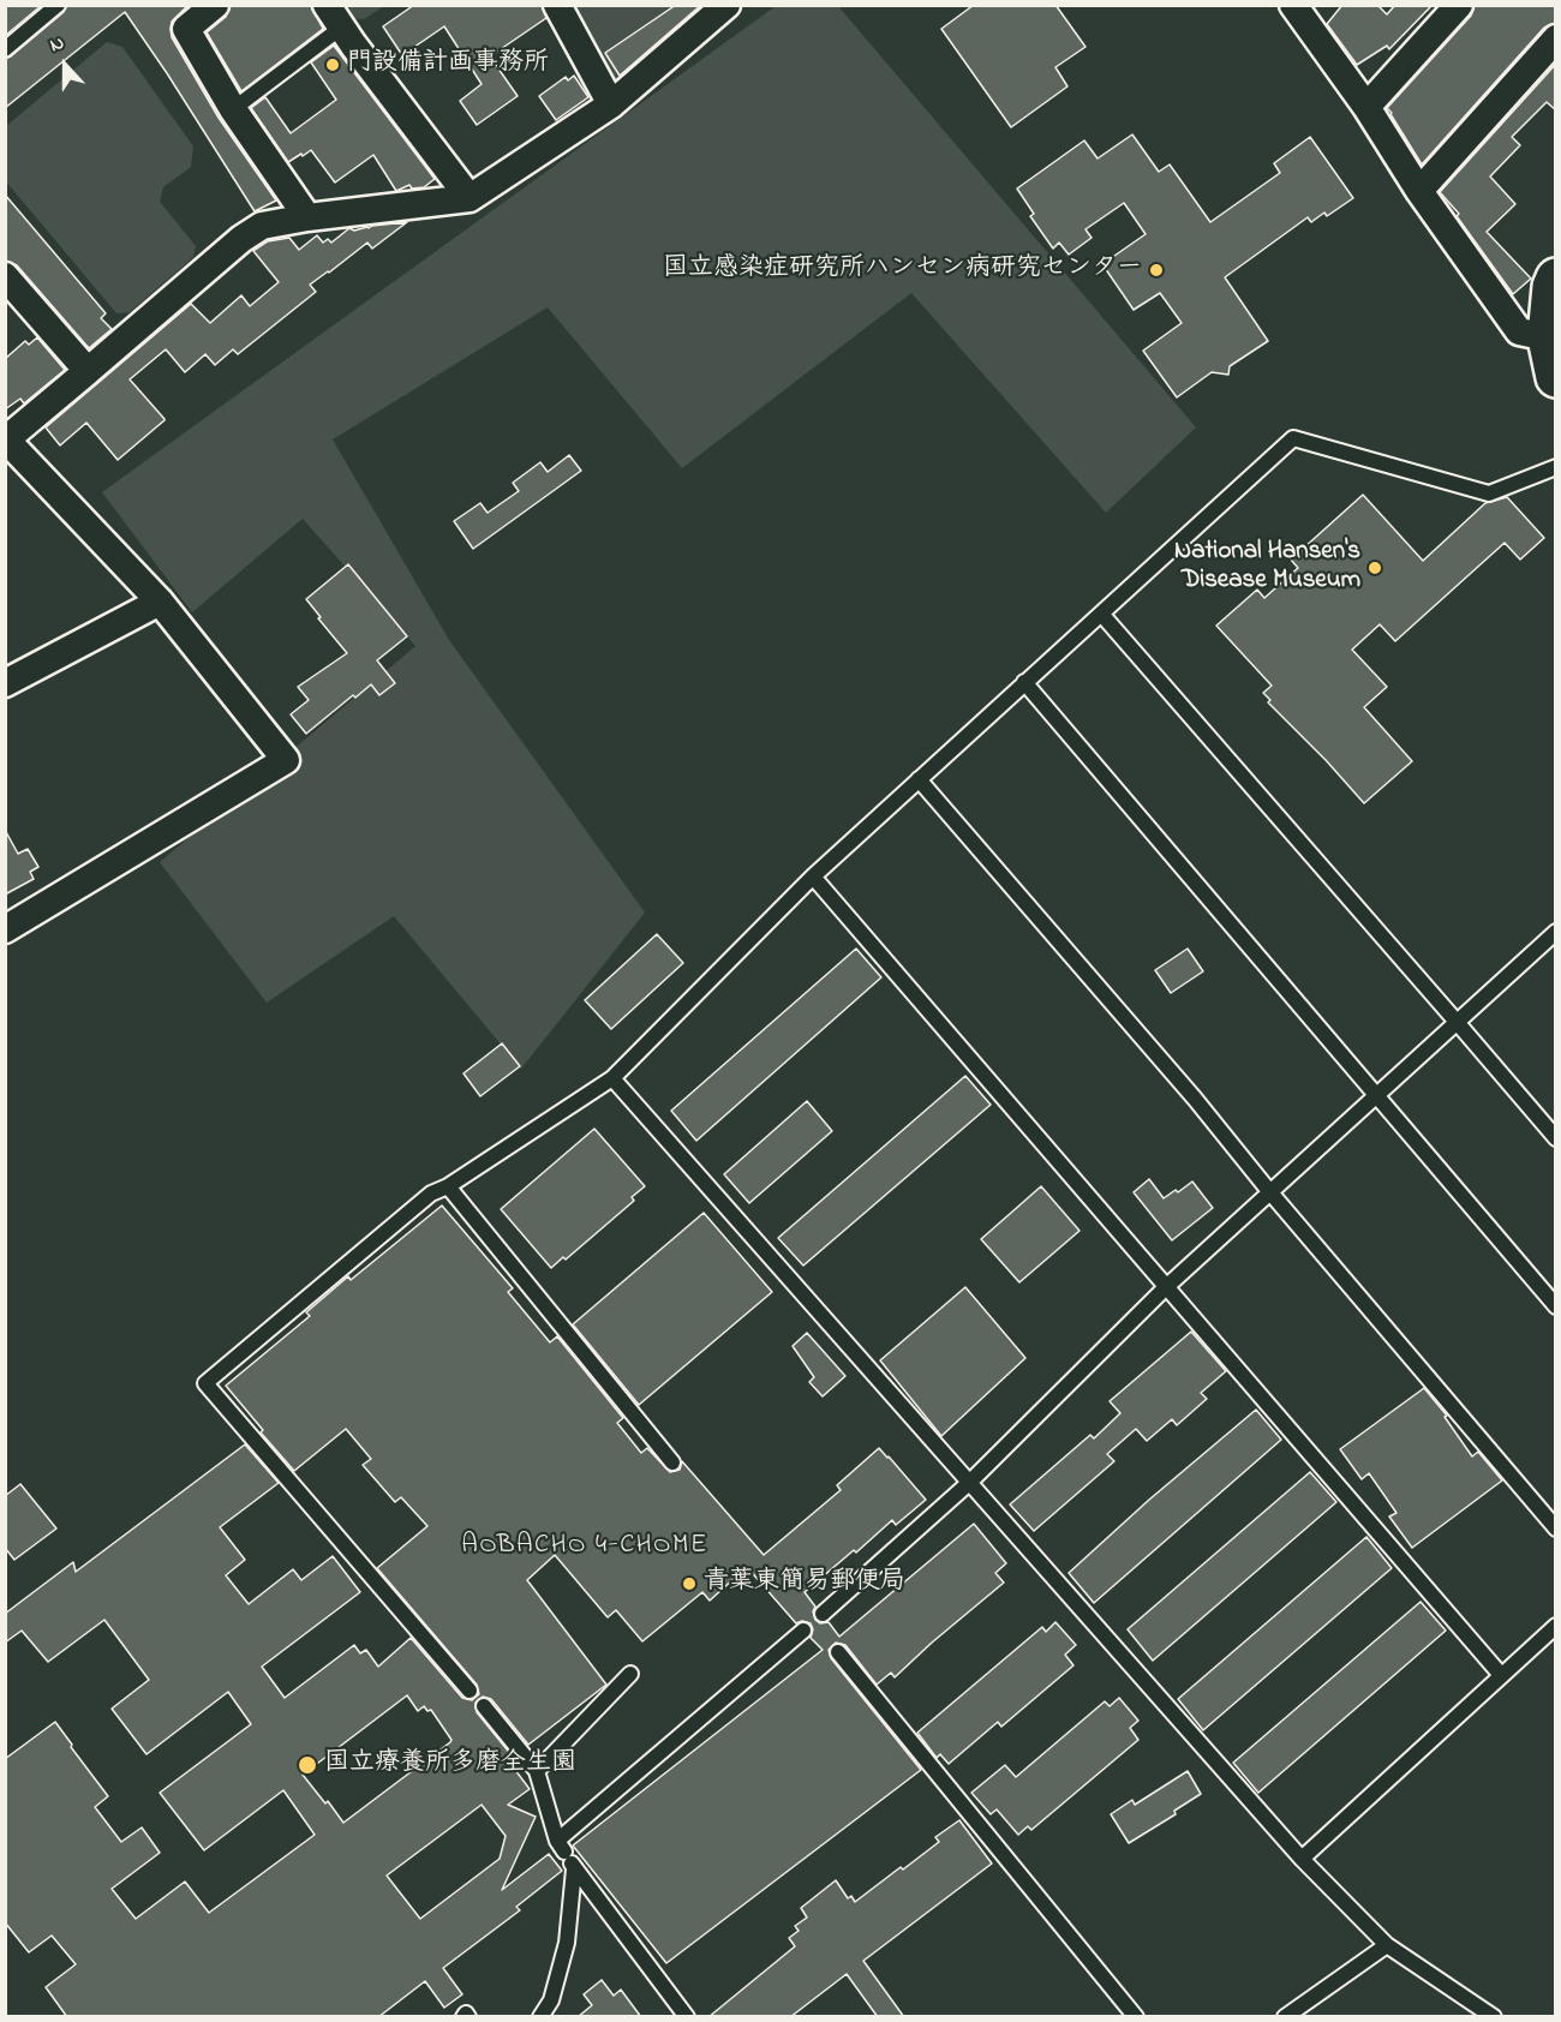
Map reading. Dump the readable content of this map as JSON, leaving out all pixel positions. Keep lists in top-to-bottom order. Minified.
{"districts":["AOBACHO 4-CHOME"],"places":["門設備計画事務所","国立感染症研究所ハンセン病研究センター","National Hansen's Disease Museum","青葉東簡易郵便局","国立療養所多磨全生園"],"north":"top"}
